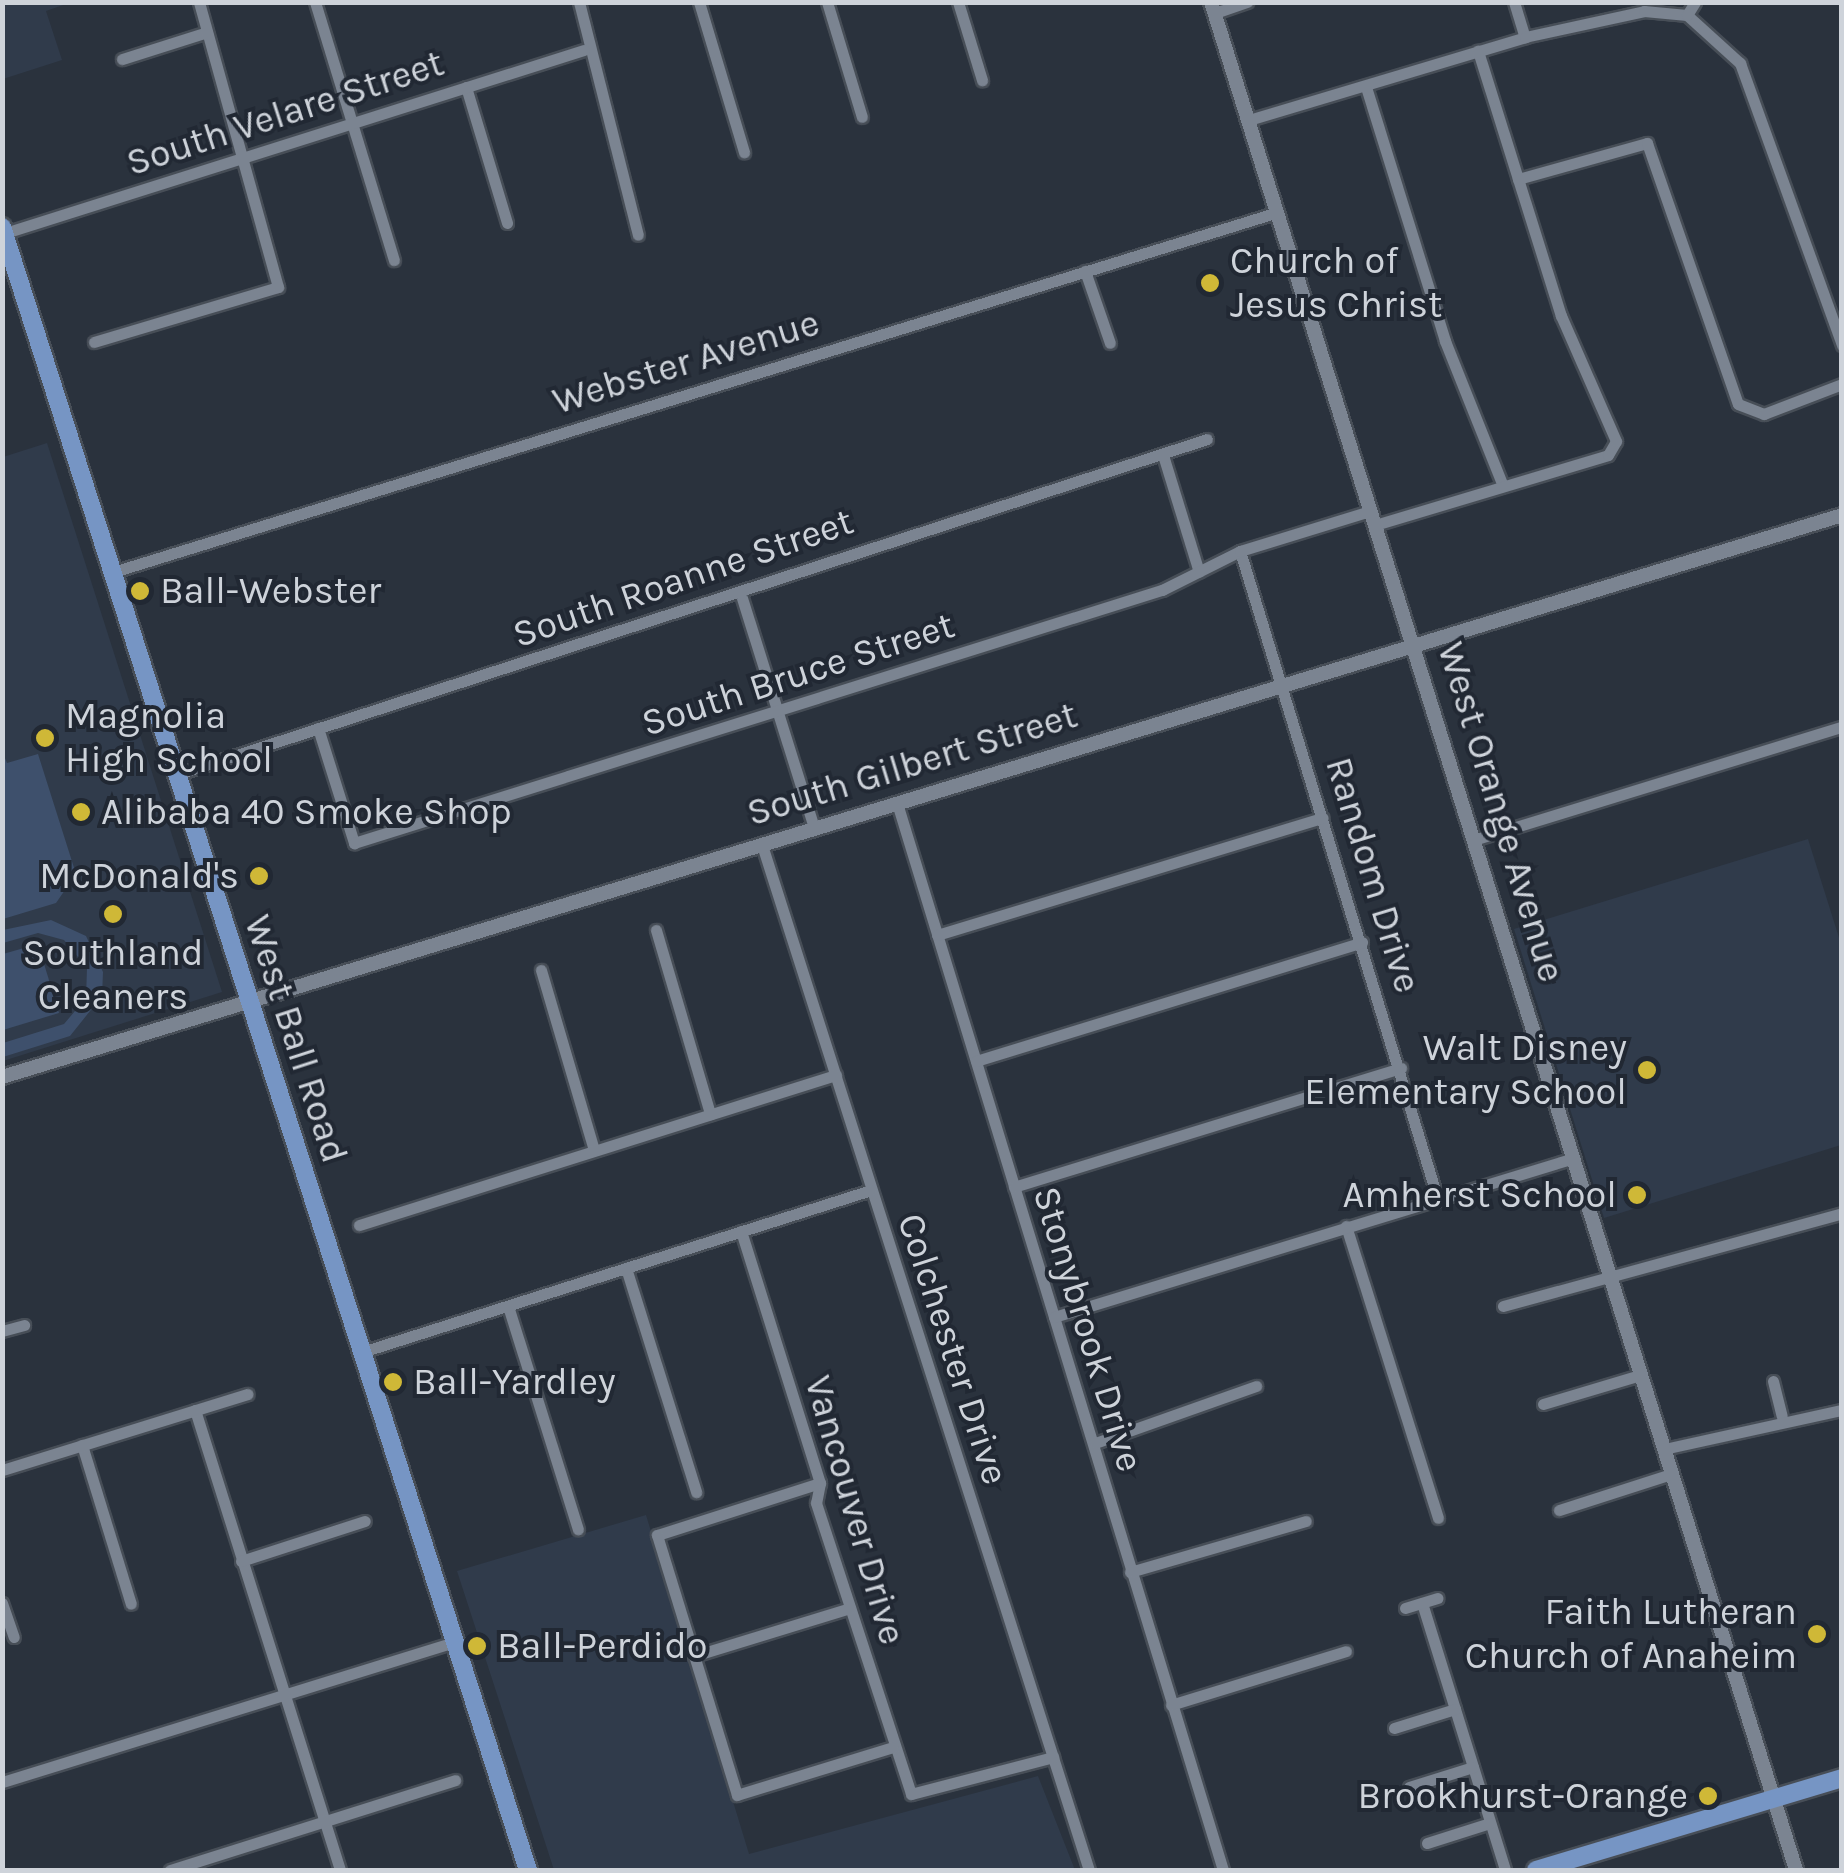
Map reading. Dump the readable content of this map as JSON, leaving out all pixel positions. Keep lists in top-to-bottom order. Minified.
{"streets":{"main road":["West Ball Road"],"street":["South Velare Street","Webster Avenue","South Roanne Street","South Bruce Street","South Gilbert Street","West Orange Avenue","Random Drive","Stonybrook Drive","Colchester Drive","Vancouver Drive"]},"crossings":[["South Velare Street","West Ball Road"],["Webster Avenue","West Orange Avenue"],["Webster Avenue","West Ball Road"],["South Roanne Street","South Bruce Street"],["South Roanne Street","West Ball Road"],["South Bruce Street","West Orange Avenue"],["South Bruce Street","Random Drive"],["South Gilbert Street","West Orange Avenue"],["South Gilbert Street","Random Drive"],["South Gilbert Street","West Ball Road"],["South Gilbert Street","Stonybrook Drive"],["South Gilbert Street","Colchester Drive"],["Colchester Drive","Vancouver Drive"]],"places":["Church of Jesus Christ","Ball-Webster","Magnolia High School","Alibaba 40 Smoke Shop","McDonald's","Southland Cleaners","Walt Disney Elementary School","Amherst School","Ball-Yardley","Faith Lutheran Church of Anaheim","Ball-Perdido","Brookhurst-Orange"]}
